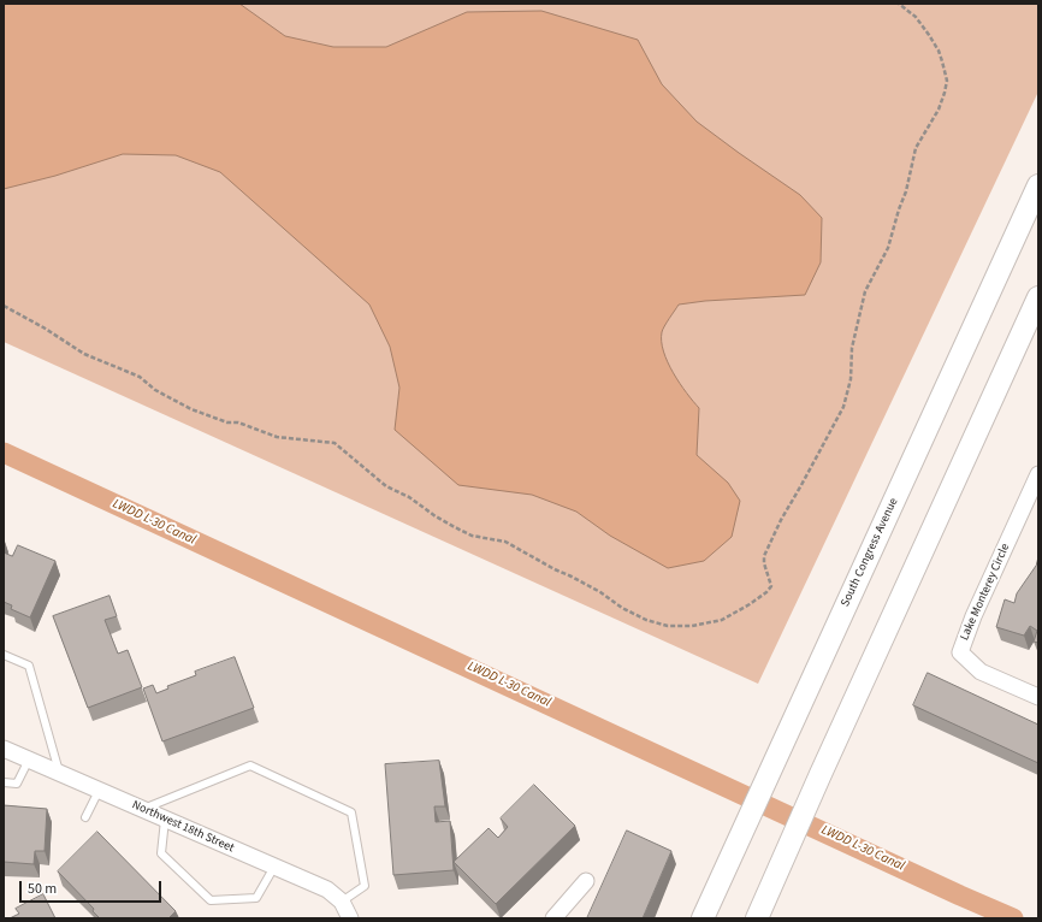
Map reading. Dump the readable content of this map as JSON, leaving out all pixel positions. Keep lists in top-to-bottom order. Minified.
{"streets":{"main road":["South Congress Avenue"],"street":["Lake Monterey Circle","Northwest 18th Street"]},"water":["LWDD L-30 Canal"],"scale_bar":"50 m"}
